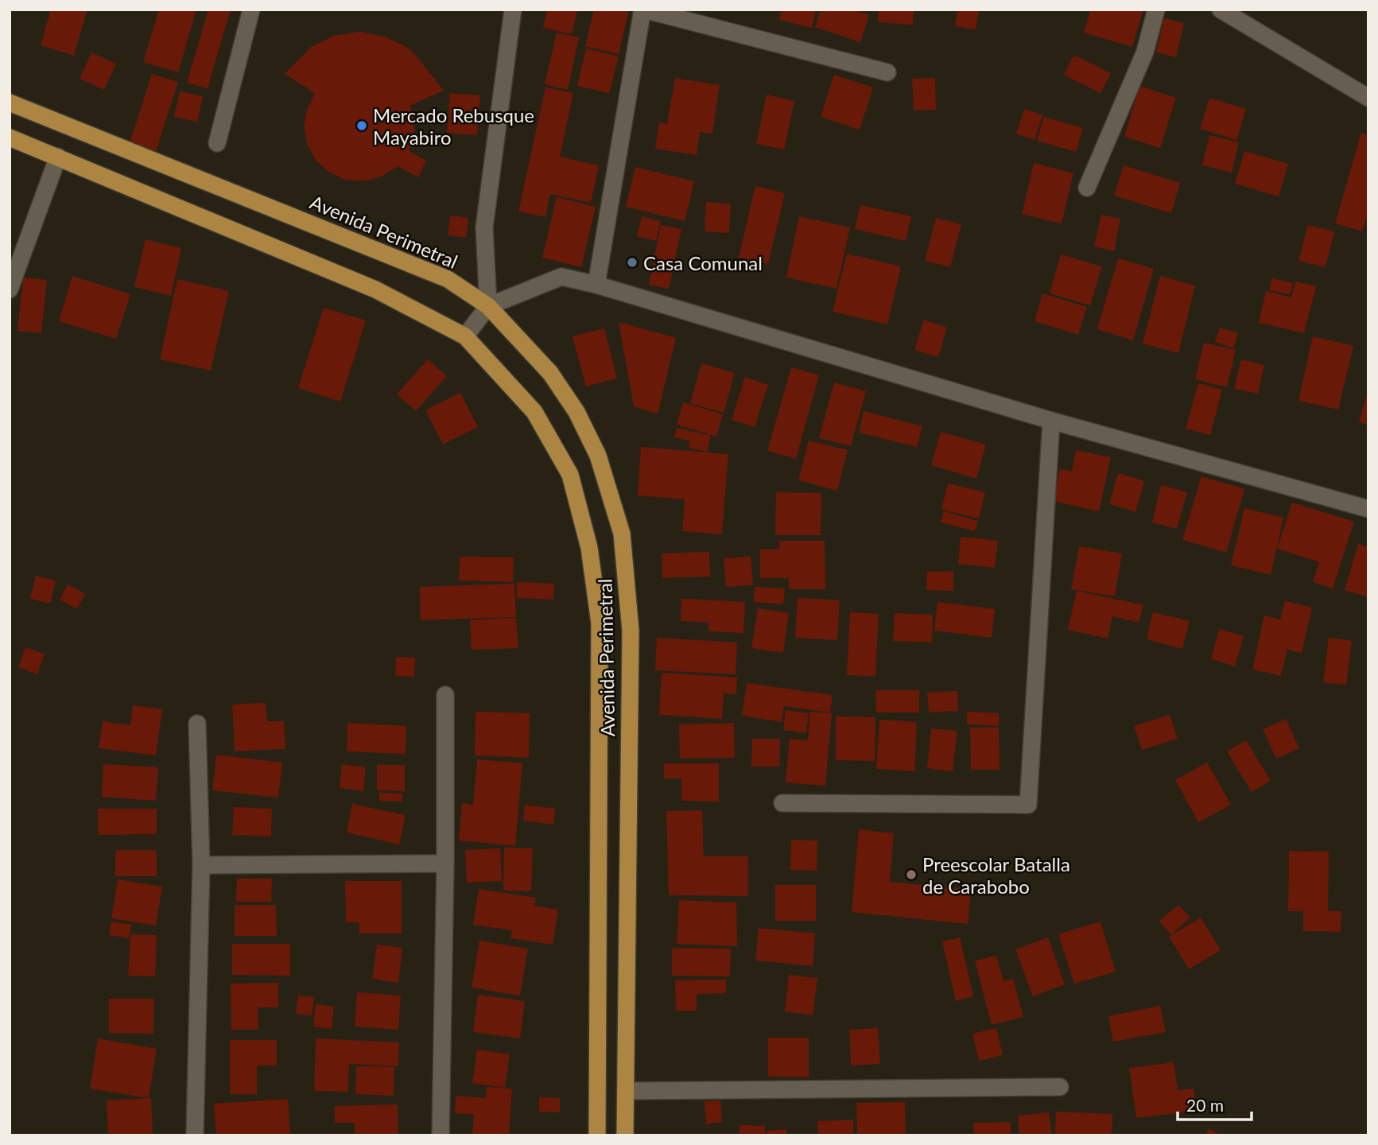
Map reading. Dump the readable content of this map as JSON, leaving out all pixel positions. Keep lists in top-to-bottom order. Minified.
{"streets":{"main road":["Avenida Perimetral"]},"places":["Mercado Rebusque Mayabiro","Casa Comunal","Preescolar Batalla de Carabobo"],"scale_bar":"20 m"}
